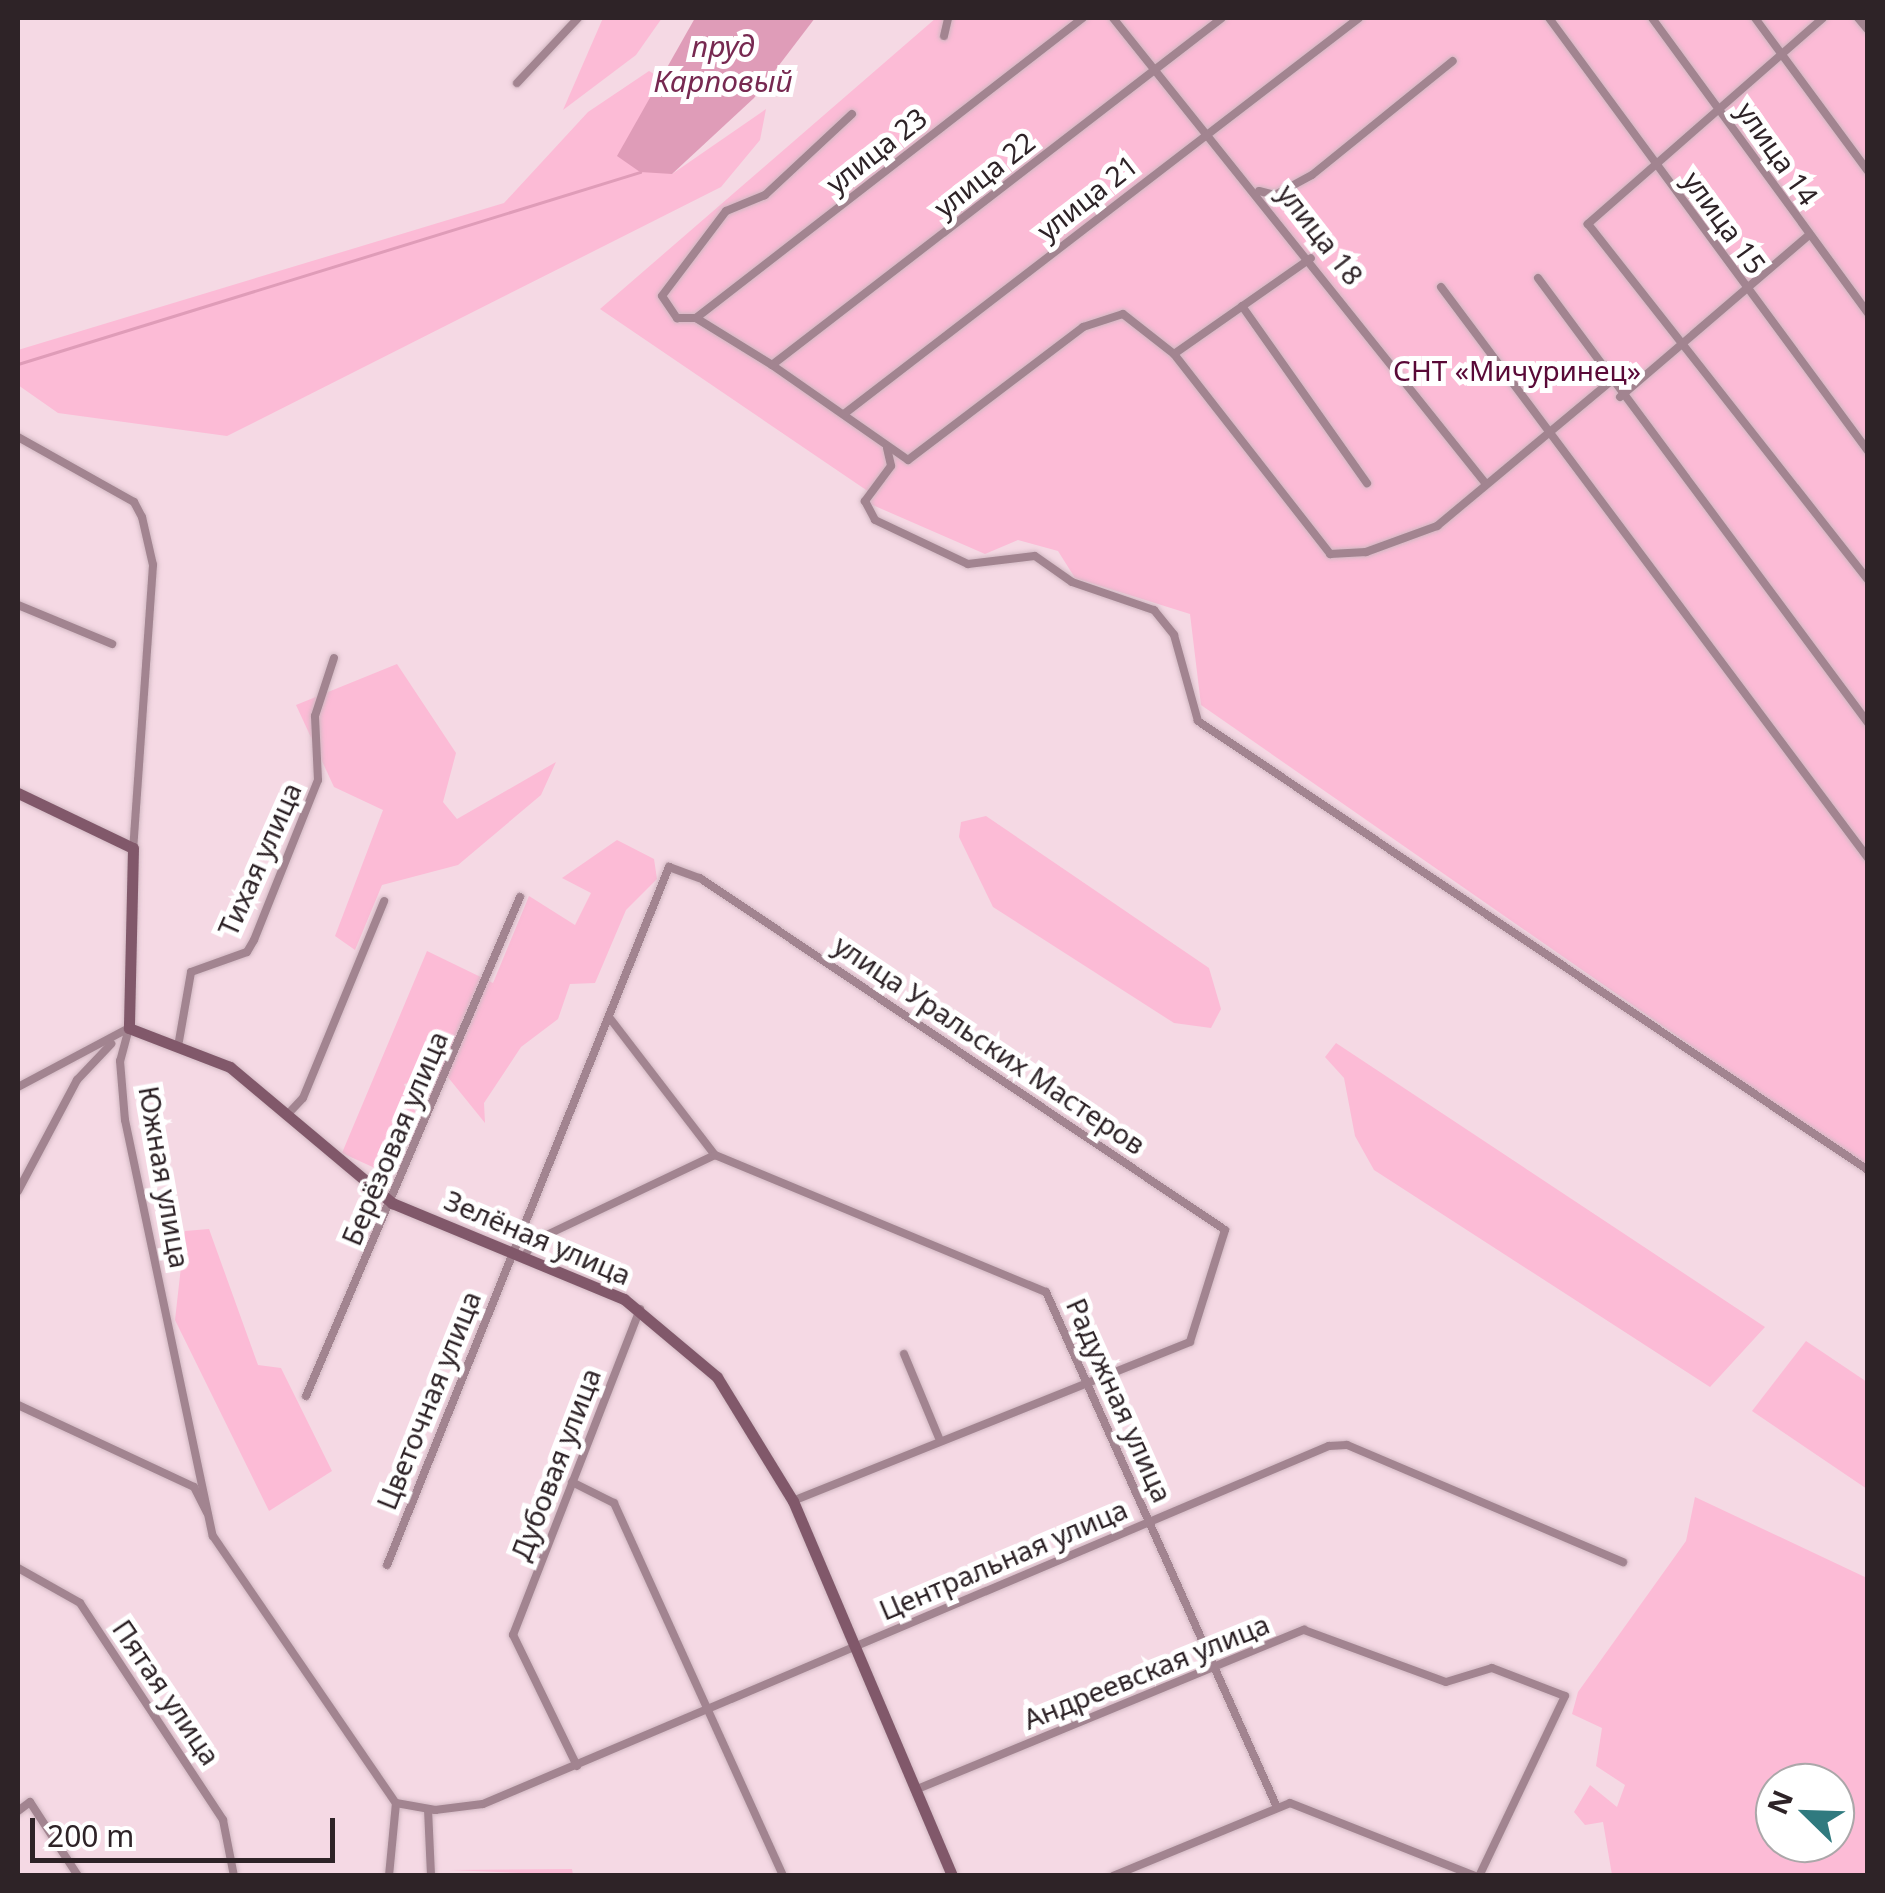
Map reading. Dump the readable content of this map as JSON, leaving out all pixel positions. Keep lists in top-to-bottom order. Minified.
{"streets":{"street":["улица 23","улица 14","улица 22","улица 21","улица 15","улица 18","Тихая улица","улица Уральских Мастеров","Берёзовая улица","Южная улица","Зелёная улица","Цветочная улица","Радужная улица","Дубовая улица","Центральная улица","Андреевская улица","Пятая улица"]},"crossings":[["улица 22","улица 18"],["улица 21","улица 18"],["Тихая улица","Зелёная улица"],["улица Уральских Мастеров","Цветочная улица"],["улица Уральских Мастеров","Радужная улица"],["Берёзовая улица","Зелёная улица"],["Южная улица","Зелёная улица"],["Южная улица","Центральная улица"],["Зелёная улица","Цветочная улица"],["Зелёная улица","Дубовая улица"],["Зелёная улица","Центральная улица"],["Зелёная улица","Андреевская улица"],["Радужная улица","Центральная улица"],["Радужная улица","Андреевская улица"],["Дубовая улица","Центральная улица"]],"water":["пруд Карповый"],"parks":["СНТ «Мичуринец»"],"scale_bar":"200 m","north":"top left"}
